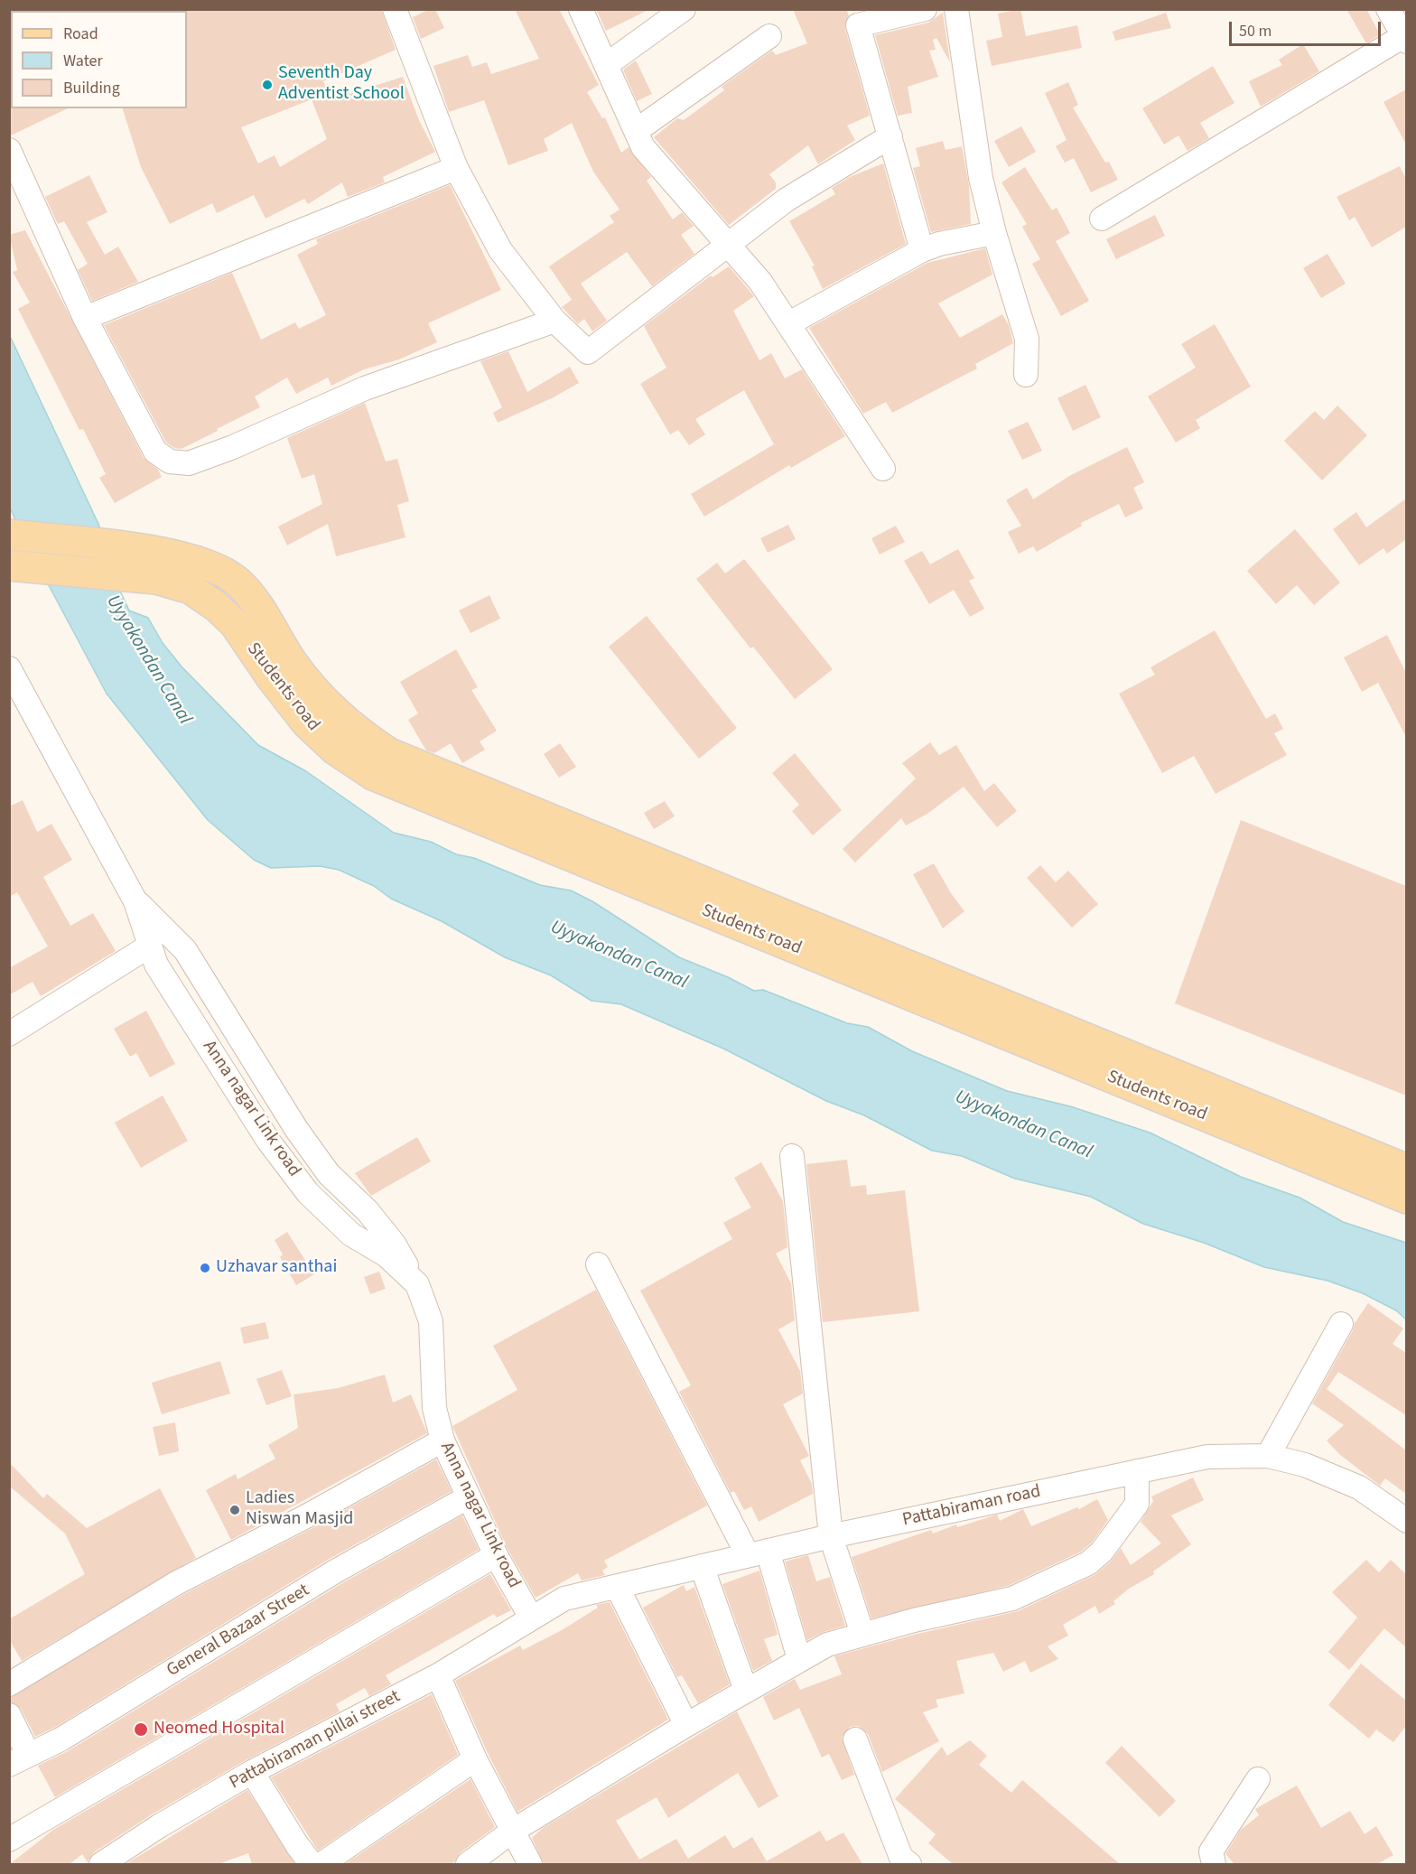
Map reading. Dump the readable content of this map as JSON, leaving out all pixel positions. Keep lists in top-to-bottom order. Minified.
{"streets":{"main road":["Students road"],"street":["Anna nagar Link road","Pattabiraman road","General Bazaar Street","Pattabiraman pillai street"]},"crossings":[["Anna nagar Link road","Pattabiraman road"],["Anna nagar Link road","General Bazaar Street"],["Anna nagar Link road","Pattabiraman pillai street"],["Pattabiraman road","Pattabiraman pillai street"]],"water":["Uyyakondan Canal"],"places":["Seventh Day Adventist School","Uzhavar santhai","Ladies Niswan Masjid","Neomed Hospital"],"legend":["Road","Water","Building"],"scale_bar":"50 m"}
